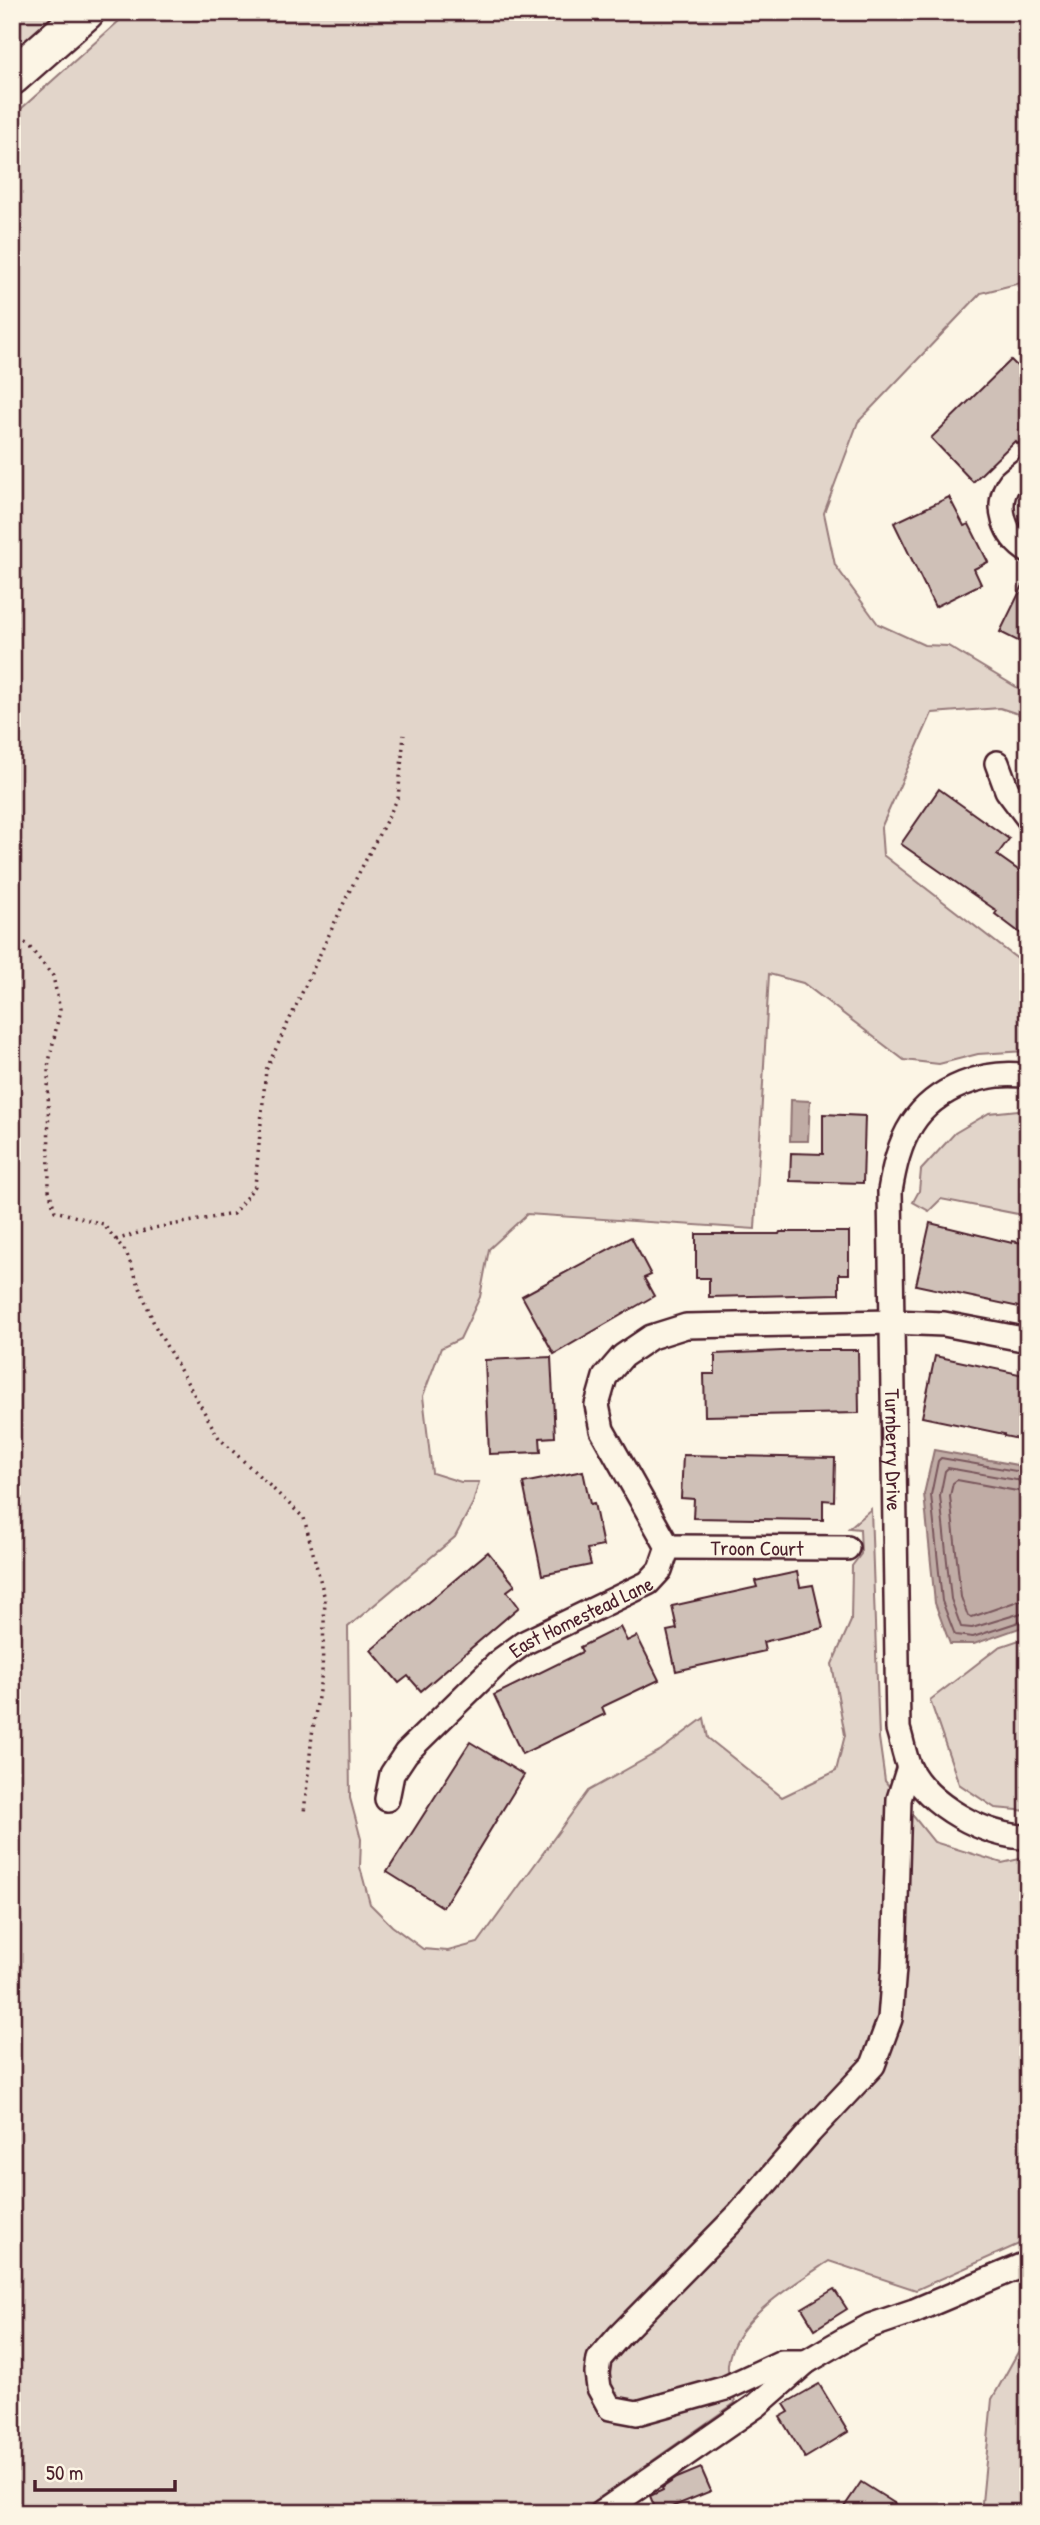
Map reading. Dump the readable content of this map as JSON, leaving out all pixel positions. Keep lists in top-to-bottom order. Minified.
{"streets":{"street":["Turnberry Drive","Troon Court","East Homestead Lane"]},"crossings":[["Troon Court","East Homestead Lane"]],"scale_bar":"50 m"}
